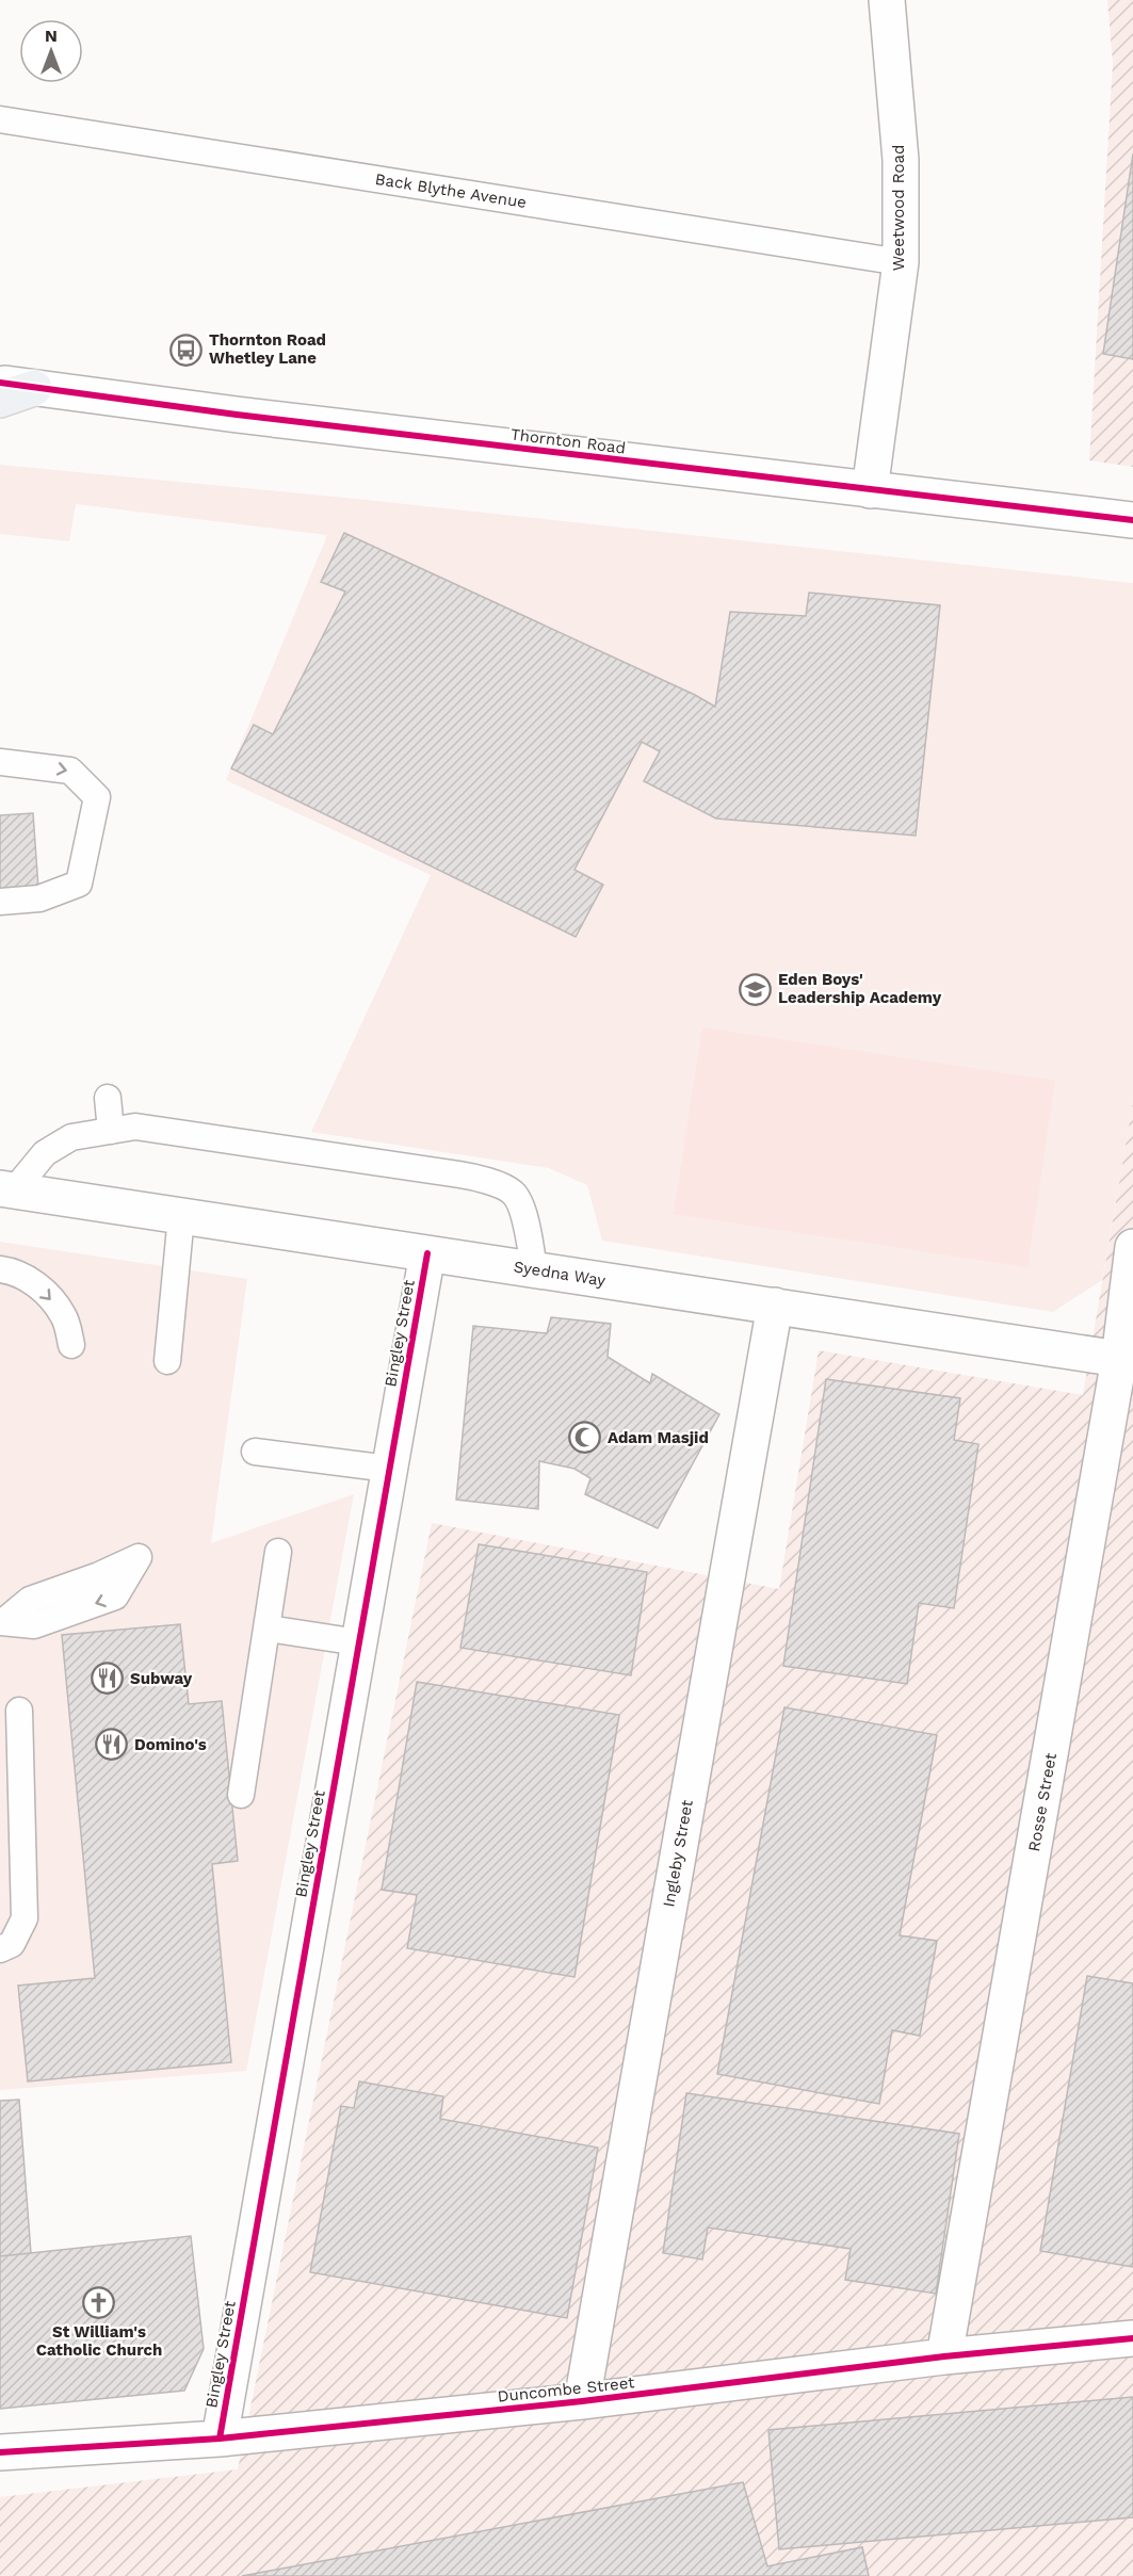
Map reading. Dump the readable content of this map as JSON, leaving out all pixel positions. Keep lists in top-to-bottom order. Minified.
{"streets":{"street":["Weetwood Road","Thornton Road","Syedna Way","Bingley Street","Rosse Street","Ingleby Street","Duncombe Street"],"lane":["Back Blythe Avenue"]},"crossings":[["Back Blythe Avenue","Weetwood Road"],["Weetwood Road","Thornton Road"],["Syedna Way","Bingley Street"],["Syedna Way","Rosse Street"],["Syedna Way","Ingleby Street"],["Bingley Street","Duncombe Street"],["Rosse Street","Duncombe Street"],["Ingleby Street","Duncombe Street"]],"places":{"bus stop":["Thornton Road Whetley Lane"],"school or university":["Eden Boys' Leadership Academy"],"mosque":["Adam Masjid"],"restaurant":["Subway","Domino's"],"church":["St William's Catholic Church"]},"north":"top"}
